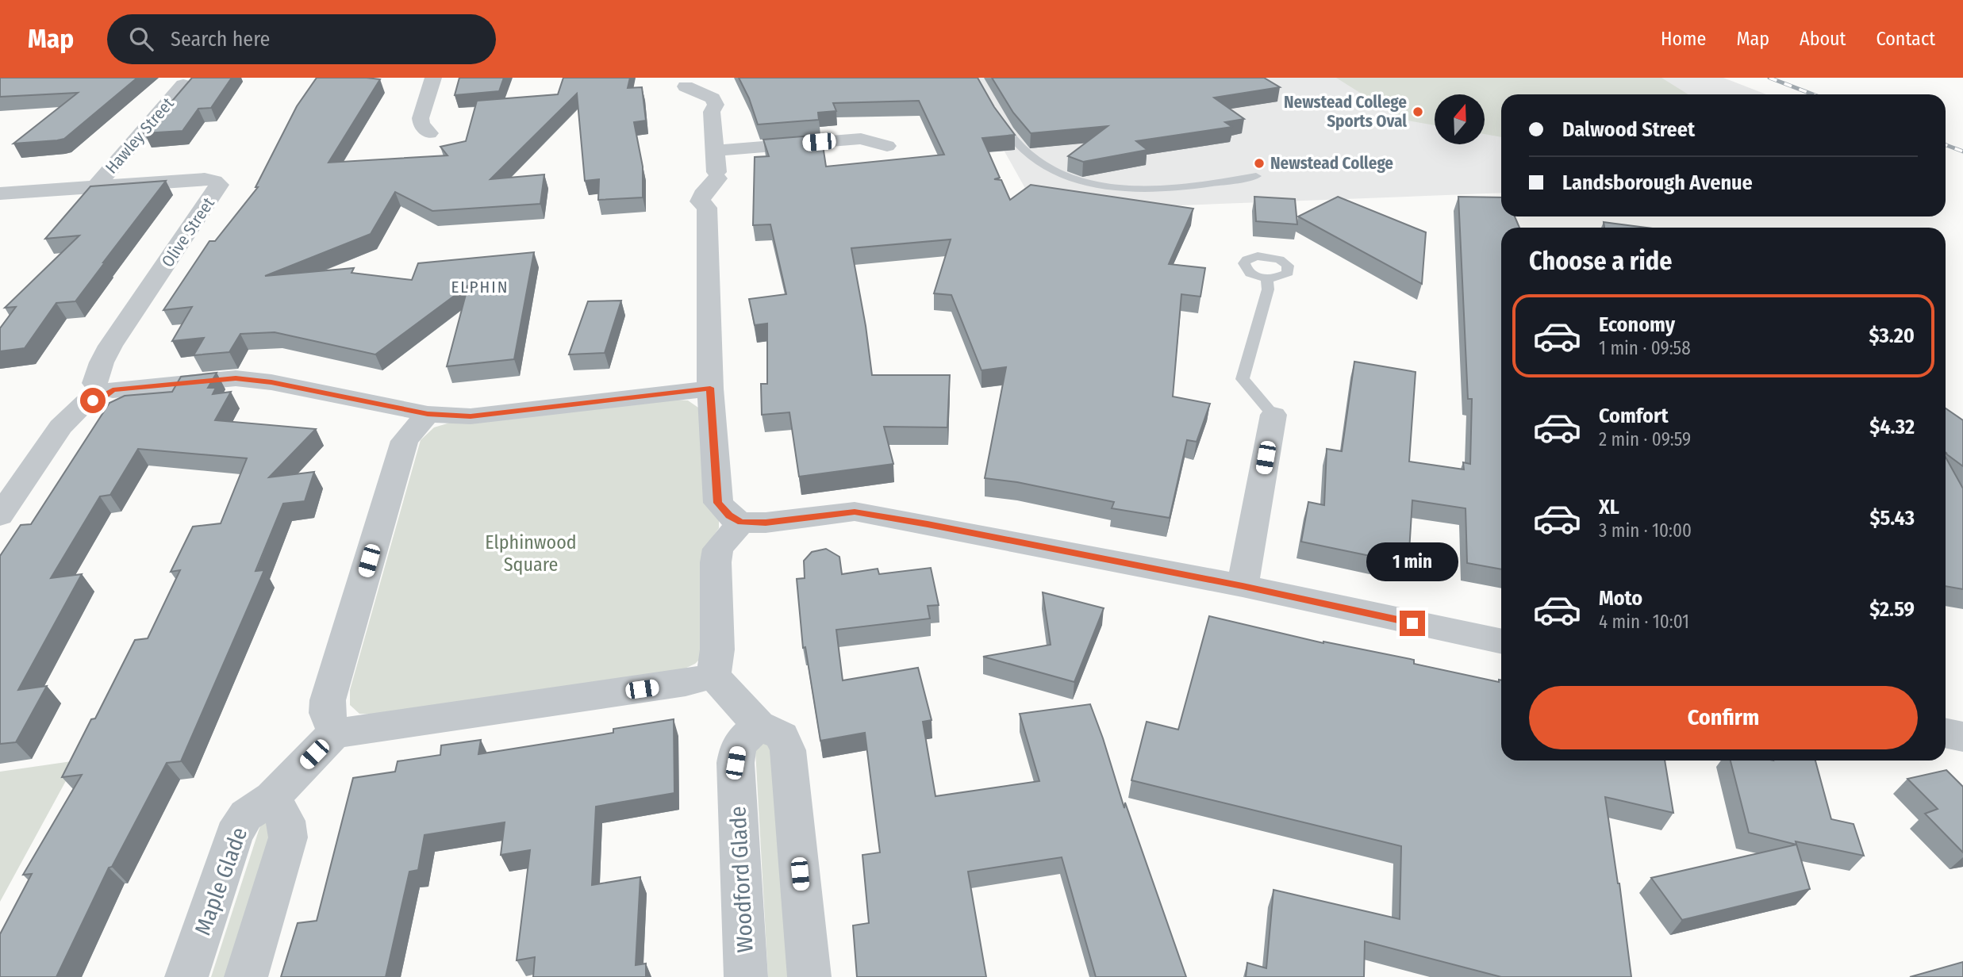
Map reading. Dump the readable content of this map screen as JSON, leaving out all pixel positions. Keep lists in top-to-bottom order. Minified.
{"streets":{"street":["Hawley Street","Olive Street","Woodford Glade","Maple Glade"]},"crossings":[["Hawley Street","Olive Street"]],"districts":["ELPHIN"],"parks":["Elphinwood Square"],"places":["Newstead College Sports Oval","Newstead College"],"north":"top","page":{"header":"Map","search":"Search here","nav":["Home","Map","About","Contact"],"banner":["Dalwood Street","Landsborough Avenue"],"heading":"Choose a ride","list":[{"name":"Economy","note":"1 min · 09:58","value":"$3.20"},{"name":"Comfort","note":"2 min · 09:59","value":"$4.32"},{"name":"XL","note":"3 min · 10:00","value":"$5.43"},{"name":"Moto","note":"4 min · 10:01","value":"$2.59"}],"bubble":"1 min","buttons":"Confirm"}}
